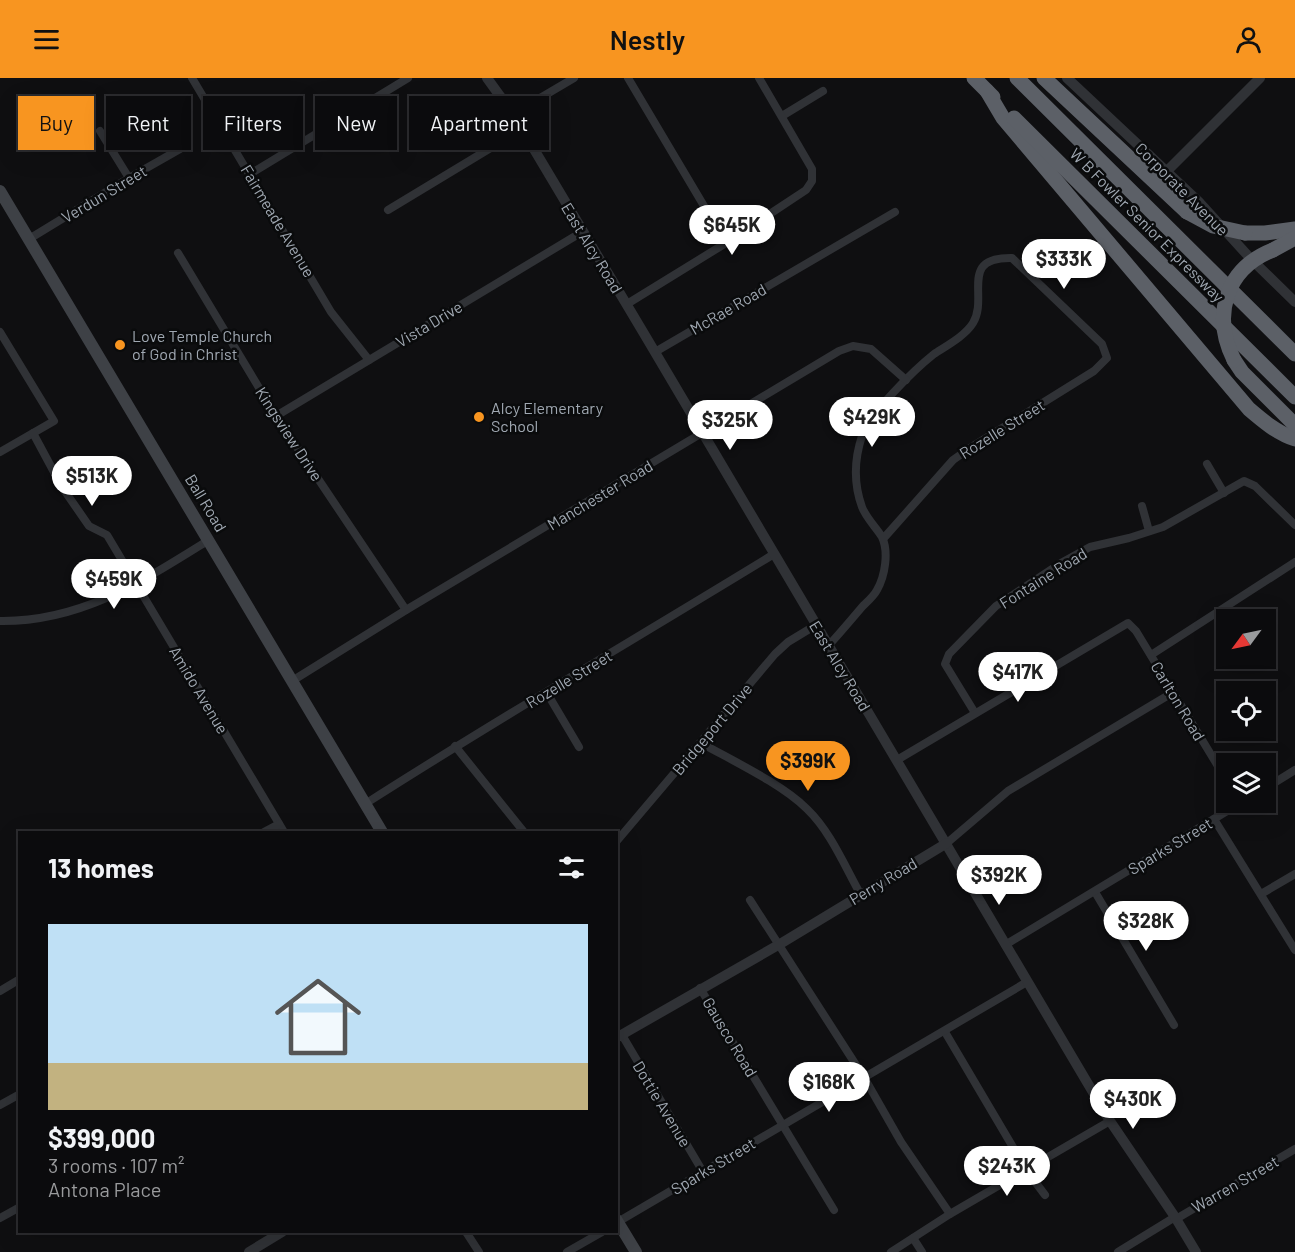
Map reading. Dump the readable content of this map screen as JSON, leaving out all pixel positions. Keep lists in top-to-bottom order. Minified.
{"streets":{"highway":["W B Fowler Senior Expressway"],"main road":["Ball Road"],"street":["Corporate Avenue","Verdun Street","Fairmeade Avenue","East Alcy Road","McRae Road","Vista Drive","Rozelle Street","Kingsview Drive","Manchester Road","Fontaine Road","Amido Avenue","Carlton Road","Bridgeport Drive","Sparks Street","Perry Road","Gausco Road","Dottie Avenue","Warren Street"]},"crossings":[["Verdun Street","Ball Road"],["Fairmeade Avenue","Vista Drive"],["East Alcy Road","McRae Road"],["East Alcy Road","Vista Drive"],["East Alcy Road","Rozelle Street"],["East Alcy Road","Manchester Road"],["East Alcy Road","Bridgeport Drive"],["East Alcy Road","Sparks Street"],["East Alcy Road","Perry Road"],["East Alcy Road","Warren Street"],["Vista Drive","Kingsview Drive"],["Rozelle Street","Manchester Road"],["Rozelle Street","Ball Road"],["Kingsview Drive","Manchester Road"],["Manchester Road","Ball Road"],["Fontaine Road","Carlton Road"],["Carlton Road","Perry Road"],["Sparks Street","Gausco Road"],["Sparks Street","Dottie Avenue"],["Perry Road","Gausco Road"],["Perry Road","Dottie Avenue"]],"places":["Love Temple Church of God in Christ","Alcy Elementary School"],"north":"bottom left","page":{"header":"Nestly","chip":["Buy","Rent","Filters","New","Apartment"],"price":["$645K","$333K","$429K","$325K","$513K","$459K","$417K","$399K","$392K","$328K","$168K","$430K","$243K"],"heading":"13 homes","list":[{"name":"$399,000","note":"3 rooms · 107 m² · Antona Place"}]}}
